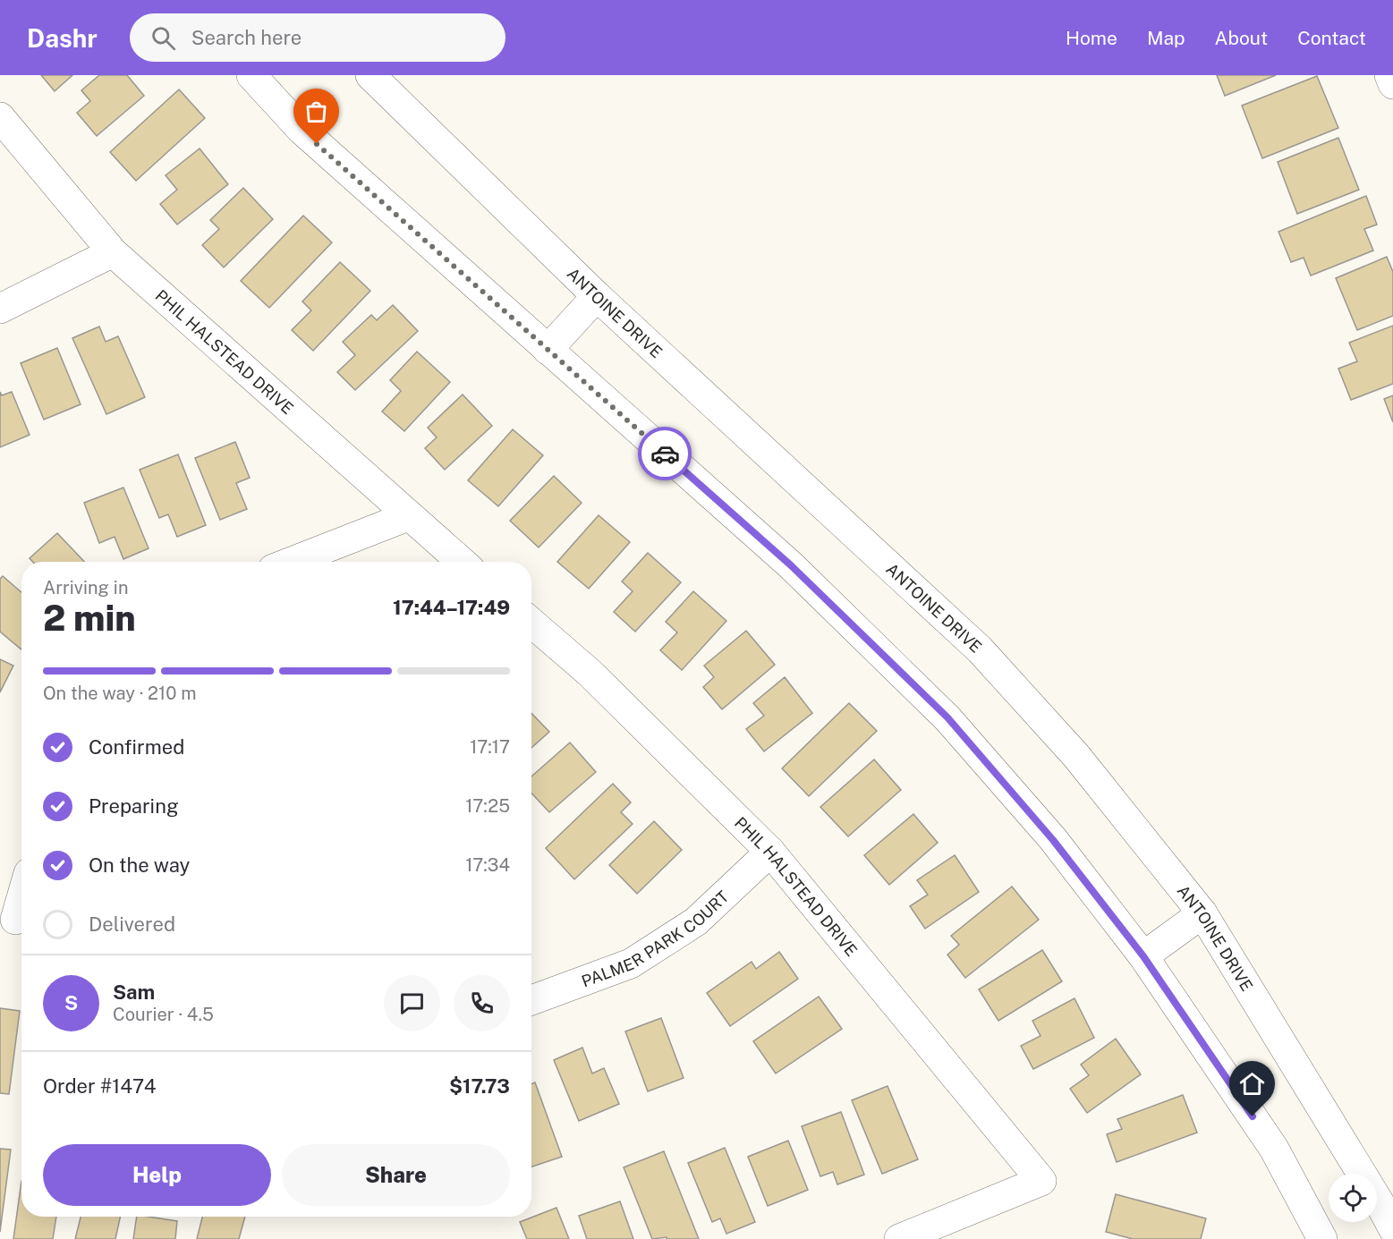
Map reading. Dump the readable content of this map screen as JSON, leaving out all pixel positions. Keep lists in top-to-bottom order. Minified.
{"streets":{"main road":["ANTOINE DRIVE","PHIL HALSTEAD DRIVE","PALMER PARK COURT"]},"crossings":[["PHIL HALSTEAD DRIVE","PALMER PARK COURT"]],"page":{"header":"Dashr","search":"Search here","nav":["Home","Map","About","Contact"],"heading":["2 min","Arriving in","17:44–17:49"],"panel":["Sam","Courier · 4.5","Order #1474","$17.73"],"bar":"On the way · 210 m","list":[["Confirmed","17:17"],["Preparing","17:25"],["On the way","17:34"],"Delivered"],"round":"S","buttons":["Help","Share"]}}
